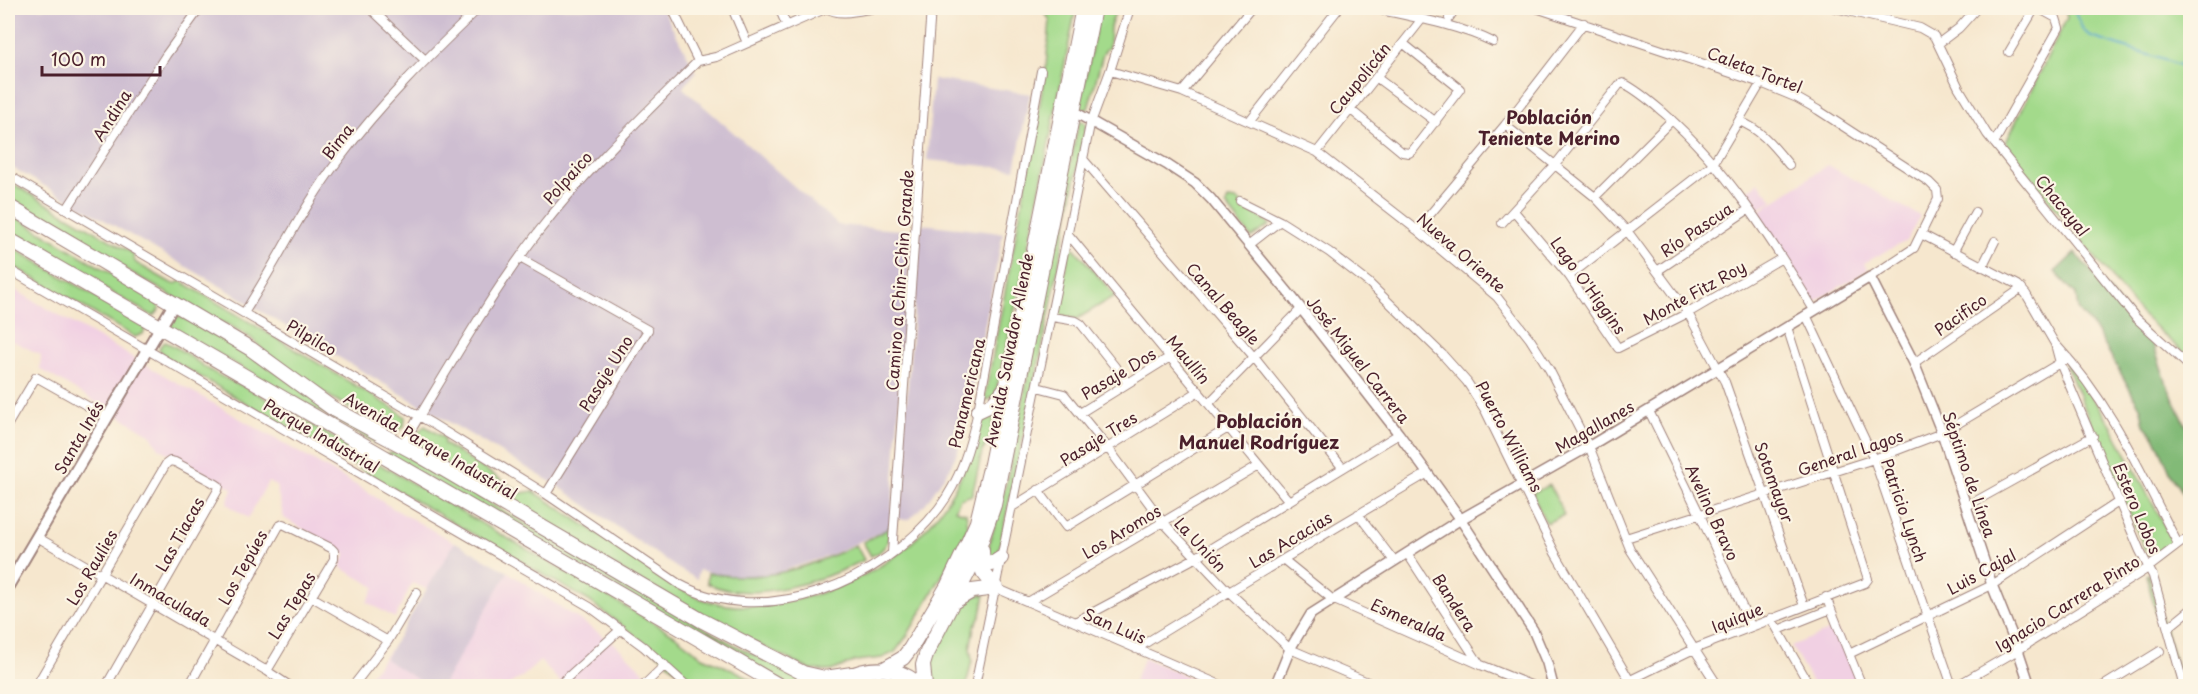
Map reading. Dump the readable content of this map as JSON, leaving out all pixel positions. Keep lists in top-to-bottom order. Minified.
{"streets":{"highway":["Avenida Salvador Allende","Avenida Parque Industrial"],"main road":["Santa Inés"],"street":["Caleta Tortel","Caupolicán","Andina","Bima","Polpaico","Chacayal","Río Pascua","Nueva Oriente","Camino a Chin-Chin Grande","Lago O'Higgins","Monte Fitz Roy","Canal Beagle","Pacifico","Pilpilco","Maullín","José Miguel Carrera","Pasaje Uno","Pasaje Dos","Panamericana","Magallanes","Parque Industrial","Puerto Williams","Pasaje Tres","General Lagos","Séptimo de Línea","Sotomayor","Estero Lobos","Patricio Lynch","Avelino Bravo","Los Aromos","Las Tiacas","Las Acacias","La Unión","Los Raulies","Los Tepúes","Luis Cajal","Inmaculada","Bandera","Ignacio Carrera Pinto","Las Tepas","Iquique","Esmeralda","San Luis"]},"crossings":[["Caleta Tortel","Magallanes"],["Caupolicán","Nueva Oriente"],["Andina","Pilpilco"],["Bima","Pilpilco"],["Polpaico","Pilpilco"],["Polpaico","Pasaje Uno"],["Polpaico","Avenida Parque Industrial"],["Río Pascua","Sotomayor"],["Río Pascua","Patricio Lynch"],["Nueva Oriente","Magallanes"],["Nueva Oriente","General Lagos"],["Nueva Oriente","Iquique"],["Camino a Chin-Chin Grande","Panamericana"],["Lago O'Higgins","Monte Fitz Roy"],["Monte Fitz Roy","Sotomayor"],["Monte Fitz Roy","Patricio Lynch"],["Pacifico","Séptimo de Línea"],["Pacifico","Estero Lobos"],["Pilpilco","Pasaje Uno"],["Pilpilco","Panamericana"],["Avenida Salvador Allende","José Miguel Carrera"],["Avenida Salvador Allende","Avenida Parque Industrial"],["Maullín","Pasaje Dos"],["Maullín","Pasaje Tres"],["Maullín","Los Aromos"],["José Miguel Carrera","Magallanes"],["José Miguel Carrera","Las Acacias"],["Pasaje Dos","La Unión"],["Magallanes","Puerto Williams"],["Magallanes","Séptimo de Línea"],["Magallanes","Sotomayor"],["Magallanes","Patricio Lynch"],["Magallanes","Avelino Bravo"],["Magallanes","La Unión"],["Magallanes","Bandera"],["Magallanes","Esmeralda"],["Parque Industrial","Santa Inés"],["Puerto Williams","Iquique"],["Santa Inés","Avenida Parque Industrial"],["Santa Inés","Inmaculada"],["Pasaje Tres","La Unión"],["General Lagos","Séptimo de Línea"],["General Lagos","Sotomayor"],["General Lagos","Estero Lobos"],["General Lagos","Patricio Lynch"],["General Lagos","Avelino Bravo"],["General Lagos","Iquique"],["Séptimo de Línea","Luis Cajal"],["Séptimo de Línea","Ignacio Carrera Pinto"],["Sotomayor","Patricio Lynch"],["Sotomayor","Iquique"],["Estero Lobos","Luis Cajal"],["Estero Lobos","Ignacio Carrera Pinto"],["Patricio Lynch","Luis Cajal"],["Patricio Lynch","Ignacio Carrera Pinto"],["Avelino Bravo","Iquique"],["Los Aromos","La Unión"],["Los Aromos","San Luis"],["Las Tiacas","Los Raulies"],["Las Tiacas","Inmaculada"],["Las Acacias","La Unión"],["Las Acacias","Esmeralda"],["Las Acacias","San Luis"],["Los Raulies","Inmaculada"],["Los Tepúes","Inmaculada"],["Los Tepúes","Las Tepas"],["Inmaculada","Las Tepas"],["Bandera","Esmeralda"]],"districts":["Población Teniente Merino","Población Manuel Rodríguez"],"scale_bar":"100 m"}
